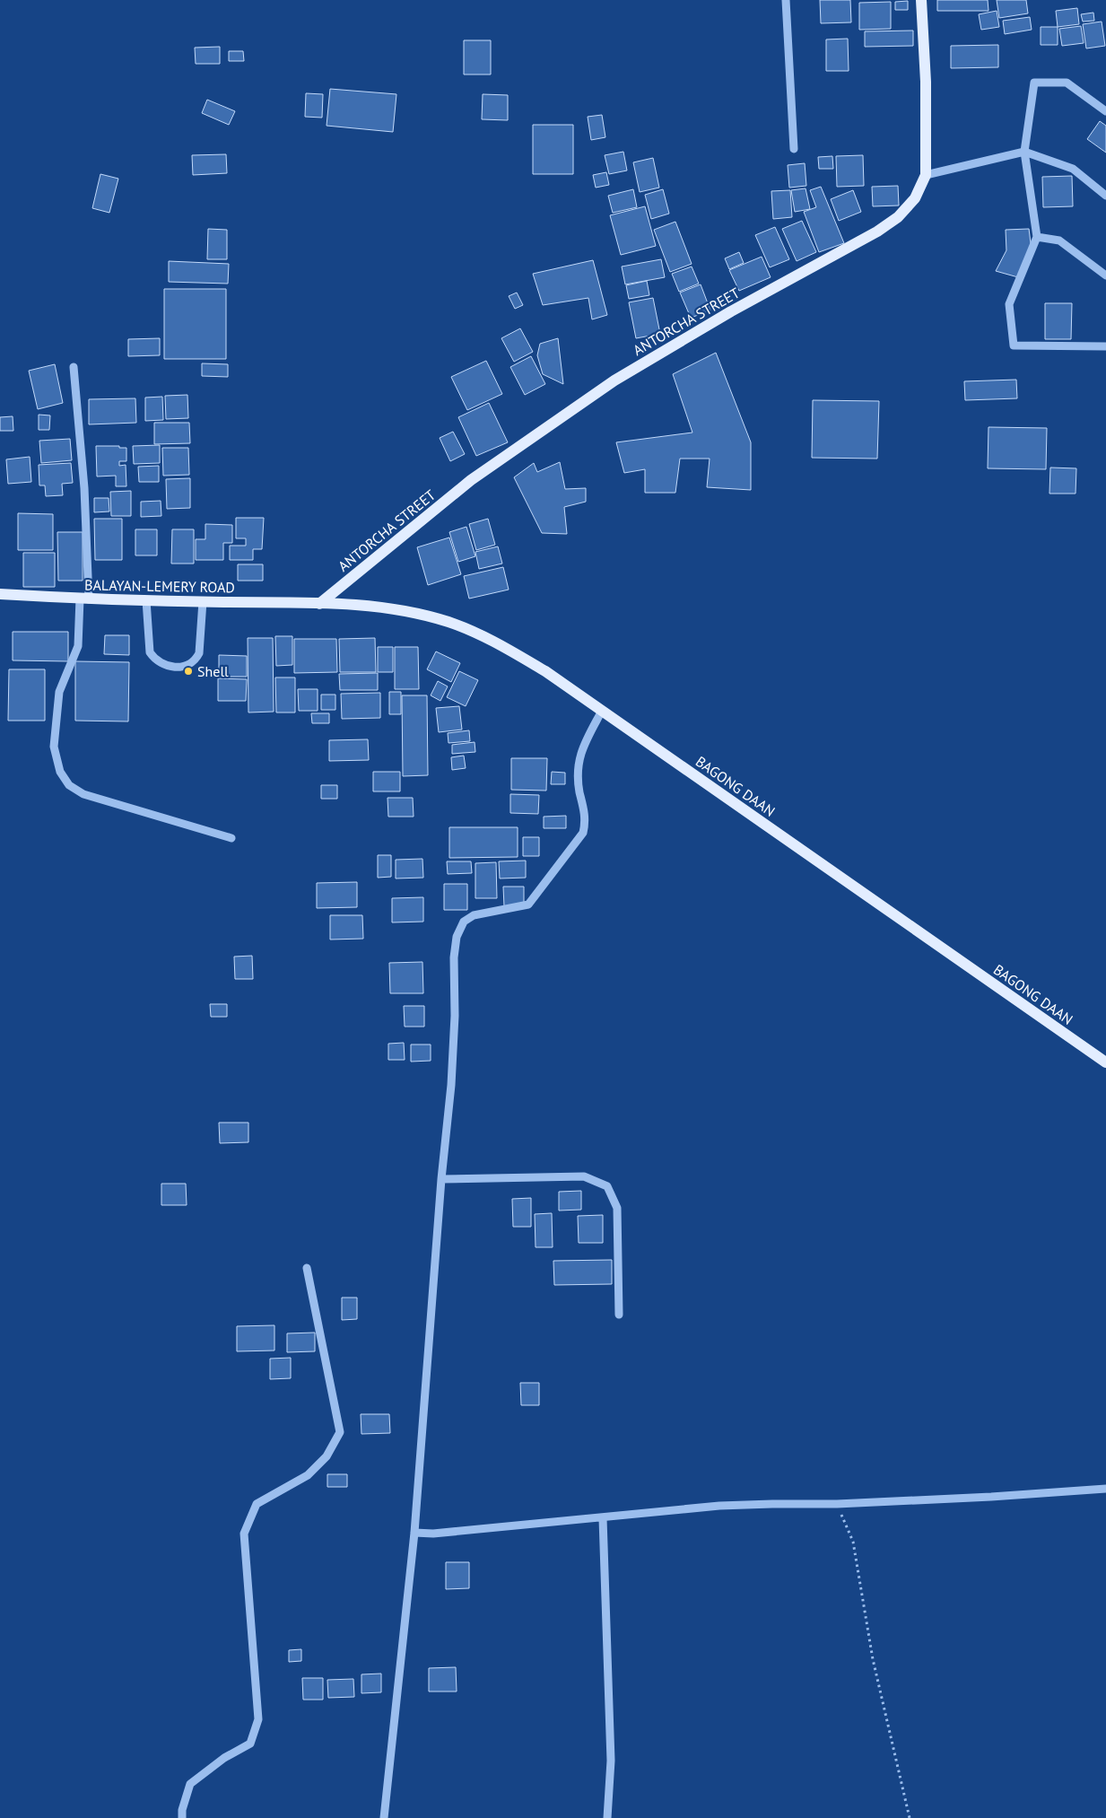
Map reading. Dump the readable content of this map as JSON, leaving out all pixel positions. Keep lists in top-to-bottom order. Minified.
{"streets":{"main road":["ANTORCHA STREET","BALAYAN-LEMERY ROAD","BAGONG DAAN"]},"crossings":[["ANTORCHA STREET","BALAYAN-LEMERY ROAD"],["ANTORCHA STREET","BAGONG DAAN"],["BALAYAN-LEMERY ROAD","BAGONG DAAN"]],"places":["Shell"]}
